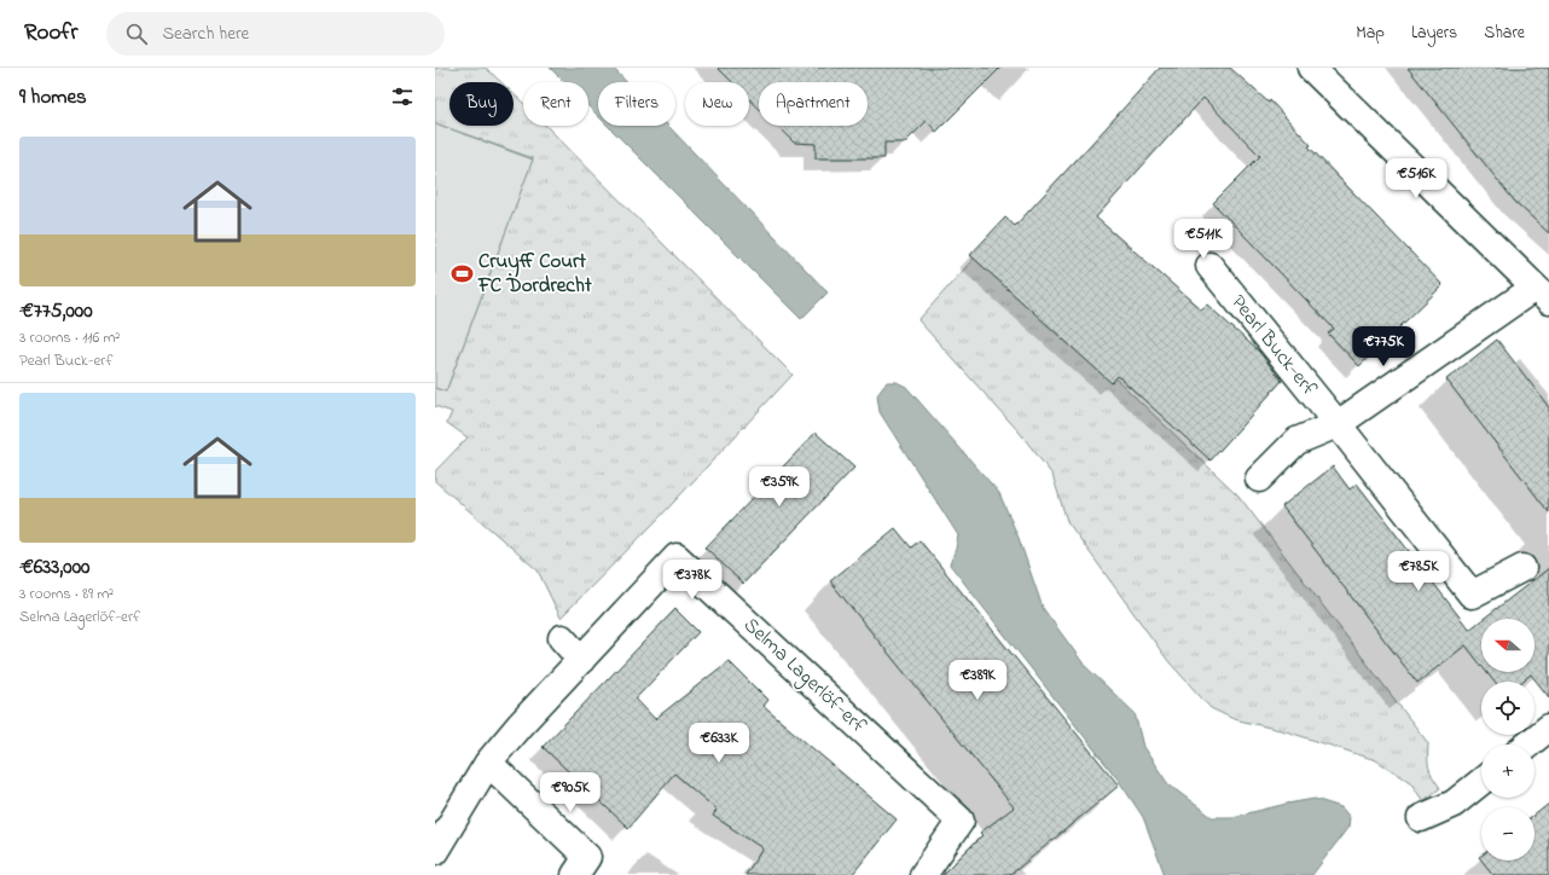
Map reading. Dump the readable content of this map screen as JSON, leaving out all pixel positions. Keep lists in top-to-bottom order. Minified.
{"streets":{"street":["Pearl Buck-erf","Selma Lagerlöf-erf"]},"places":{"sports":["Cruyff Court FC Dordrecht"]},"north":"left","page":{"header":"Roofr","search":"Search here","nav":["Map","Layers","Share"],"heading":"9 homes","chip":["Buy","Rent","Filters","New","Apartment"],"list":[{"name":"€775,000","note":"3 rooms · 116 m² · Pearl Buck-erf"},{"name":"€633,000","note":"3 rooms · 89 m² · Selma Lagerlöf-erf"}],"price":["€516K","€511K","€775K","€359K","€785K","€378K","€389K","€633K","€905K"],"map_buttons":["+","−"]}}
